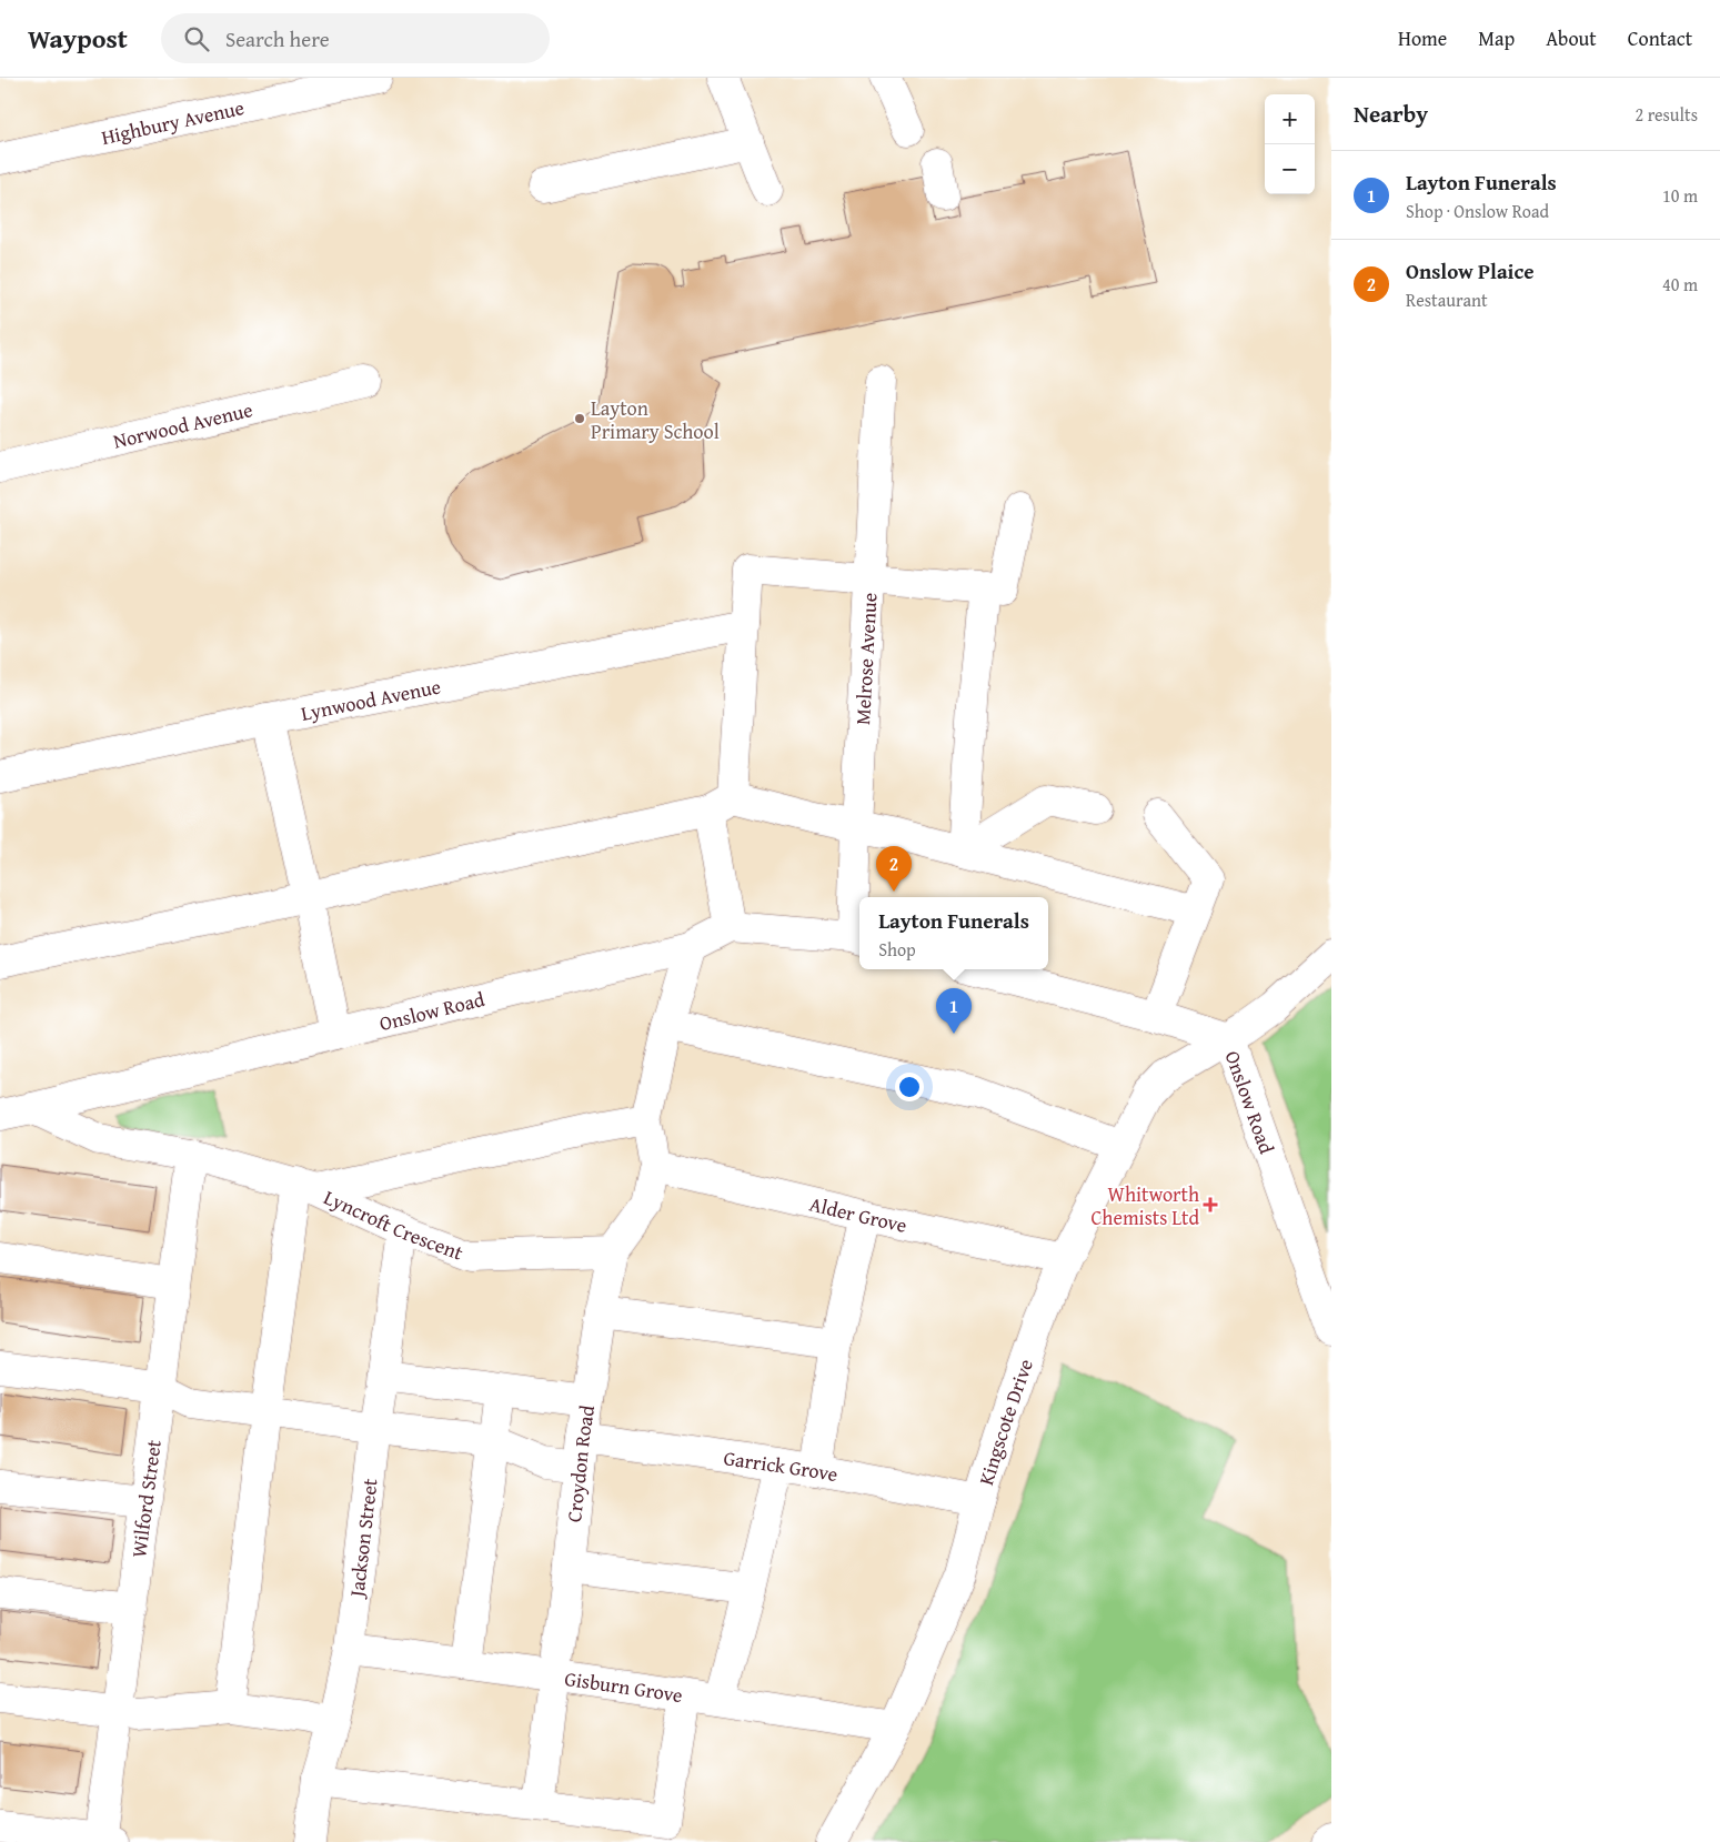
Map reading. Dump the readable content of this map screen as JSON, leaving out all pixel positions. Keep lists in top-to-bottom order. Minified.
{"streets":{"street":["Highbury Avenue","Norwood Avenue","Melrose Avenue","Lynwood Avenue","Onslow Road","Alder Grove","Lyncroft Crescent","Kingscote Drive","Croydon Road","Garrick Grove","Wilford Street","Jackson Street","Gisburn Grove"]},"crossings":[["Onslow Road","Lyncroft Crescent"],["Onslow Road","Kingscote Drive"],["Alder Grove","Kingscote Drive"],["Lyncroft Crescent","Croydon Road"],["Lyncroft Crescent","Wilford Street"],["Lyncroft Crescent","Jackson Street"],["Kingscote Drive","Garrick Grove"],["Kingscote Drive","Gisburn Grove"],["Croydon Road","Garrick Grove"],["Croydon Road","Gisburn Grove"],["Jackson Street","Gisburn Grove"]],"places":{"other":["Layton Primary School"],"health":["Whitworth Chemists Ltd"]},"page":{"header":"Waypost","search":"Search here","nav":["Home","Map","About","Contact"],"heading":["Nearby","2 results"],"map_buttons":["+","−"],"list":[{"mark":"1","name":"Layton Funerals","note":"Shop · Onslow Road","value":"10 m"},{"mark":"2","name":"Onslow Plaice","note":"Restaurant","value":"40 m"}],"pins":["2","1"],"popup":["Layton Funerals","Shop"]}}
